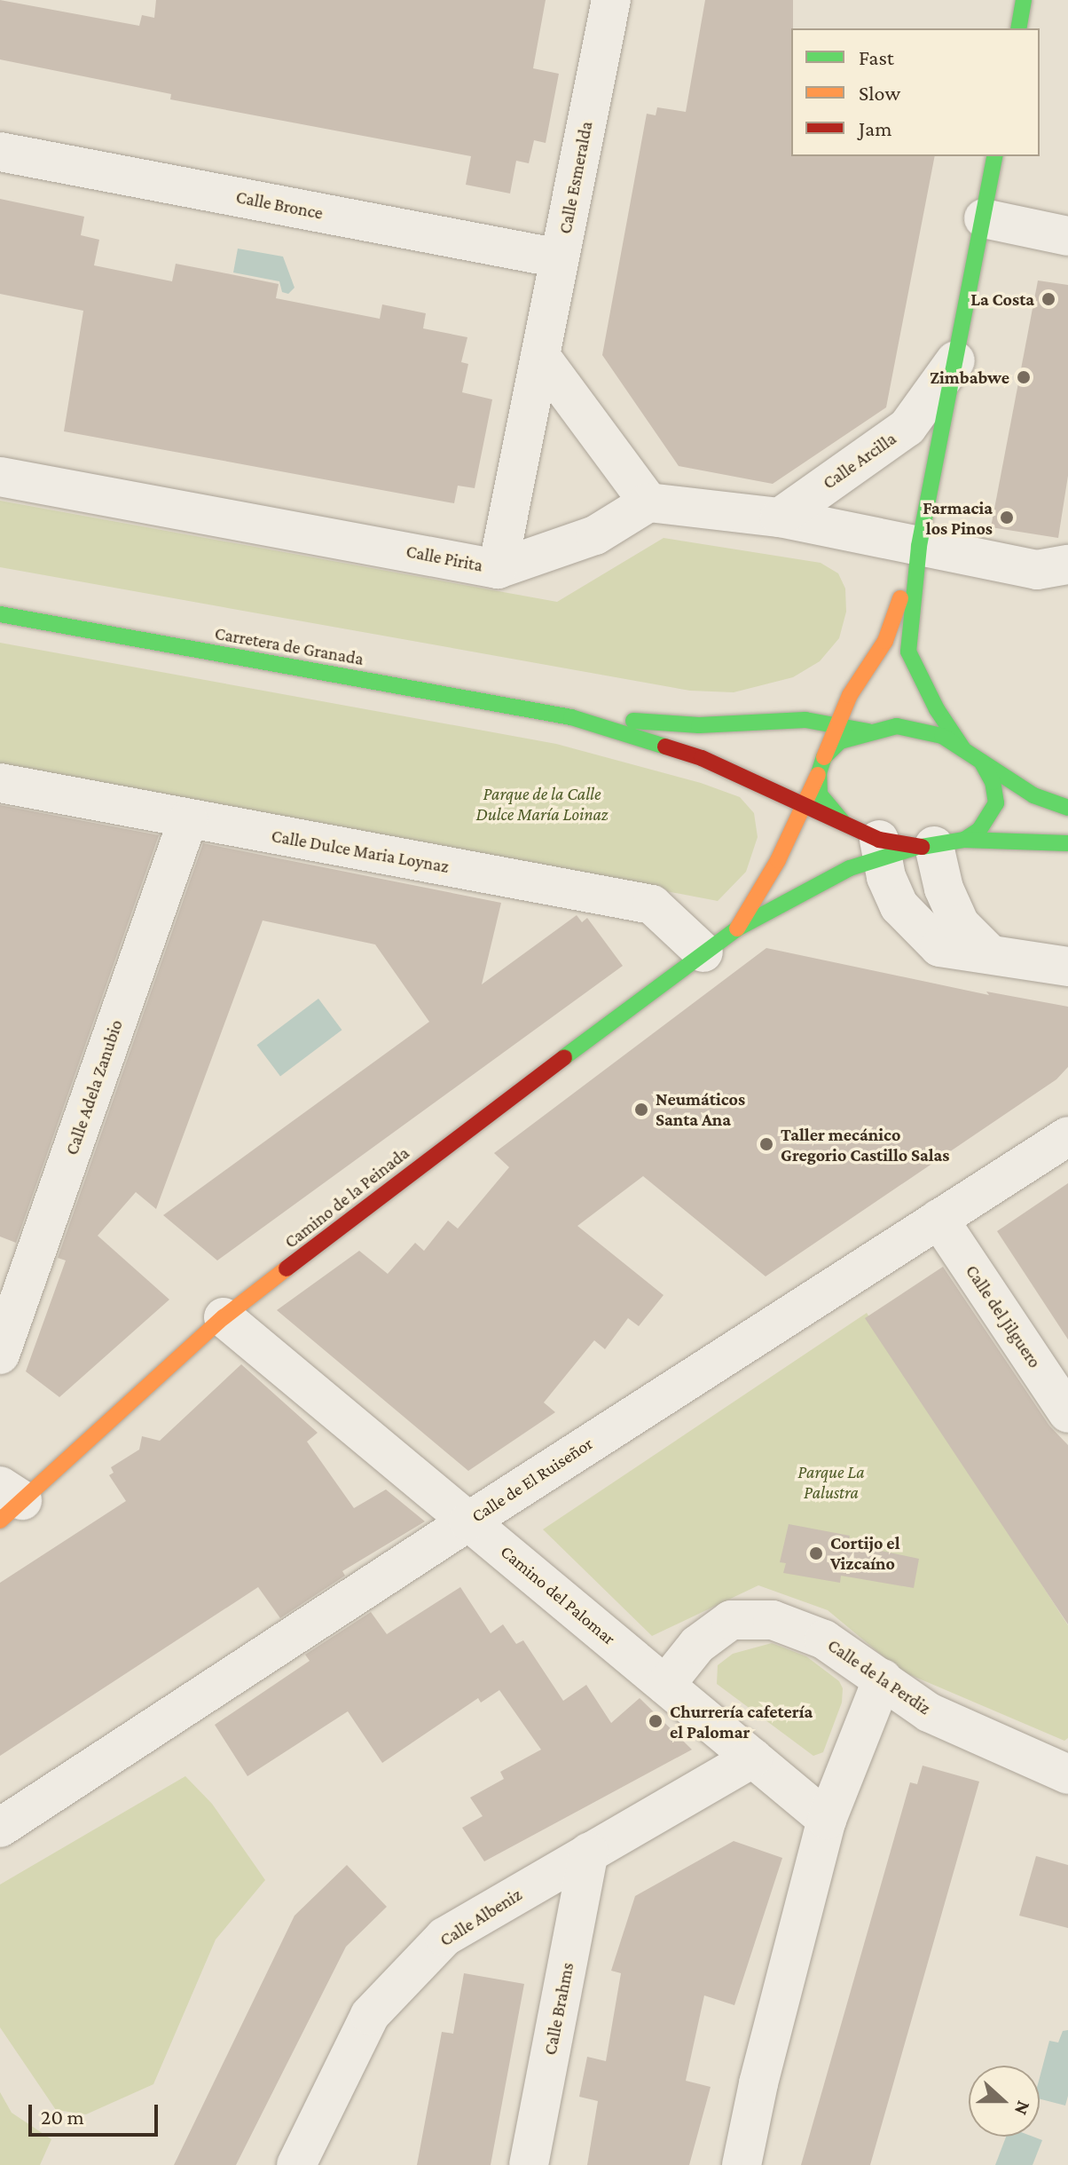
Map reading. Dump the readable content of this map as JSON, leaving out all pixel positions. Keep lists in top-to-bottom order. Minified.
{"streets":{"main road":["Calle Arcilla","Carretera de Granada","Camino de la Peinada"],"street":["Calle Esmeralda","Calle Bronce","Calle Pirita","Calle Dulce Maria Loynaz","Calle Adela Zanubio","Calle del Jilguero","Calle de El Ruiseñor","Camino del Palomar","Calle de la Perdiz","Calle Albeniz","Calle Brahms"]},"crossings":[["Calle Esmeralda","Calle Bronce"],["Calle Esmeralda","Calle Pirita"],["Calle Arcilla","Camino de la Peinada"],["Calle Dulce Maria Loynaz","Calle Adela Zanubio"],["Calle Dulce Maria Loynaz","Camino de la Peinada"],["Camino de la Peinada","Camino del Palomar"],["Calle del Jilguero","Calle de El Ruiseñor"],["Calle de El Ruiseñor","Camino del Palomar"],["Camino del Palomar","Calle de la Perdiz"],["Camino del Palomar","Calle Albeniz"],["Calle Albeniz","Calle Brahms"]],"parks":["Parque de la Calle Dulce María Loinaz","Parque La Palustra"],"places":["La Costa","Zimbabwe","Farmacia los Pinos","Neumáticos Santa Ana","Taller mecánico Gregorio Castillo Salas","Cortijo el Vizcaíno","Churrería cafetería el Palomar"],"legend":["Fast","Slow","Jam"],"scale_bar":"20 m","north":"right"}
